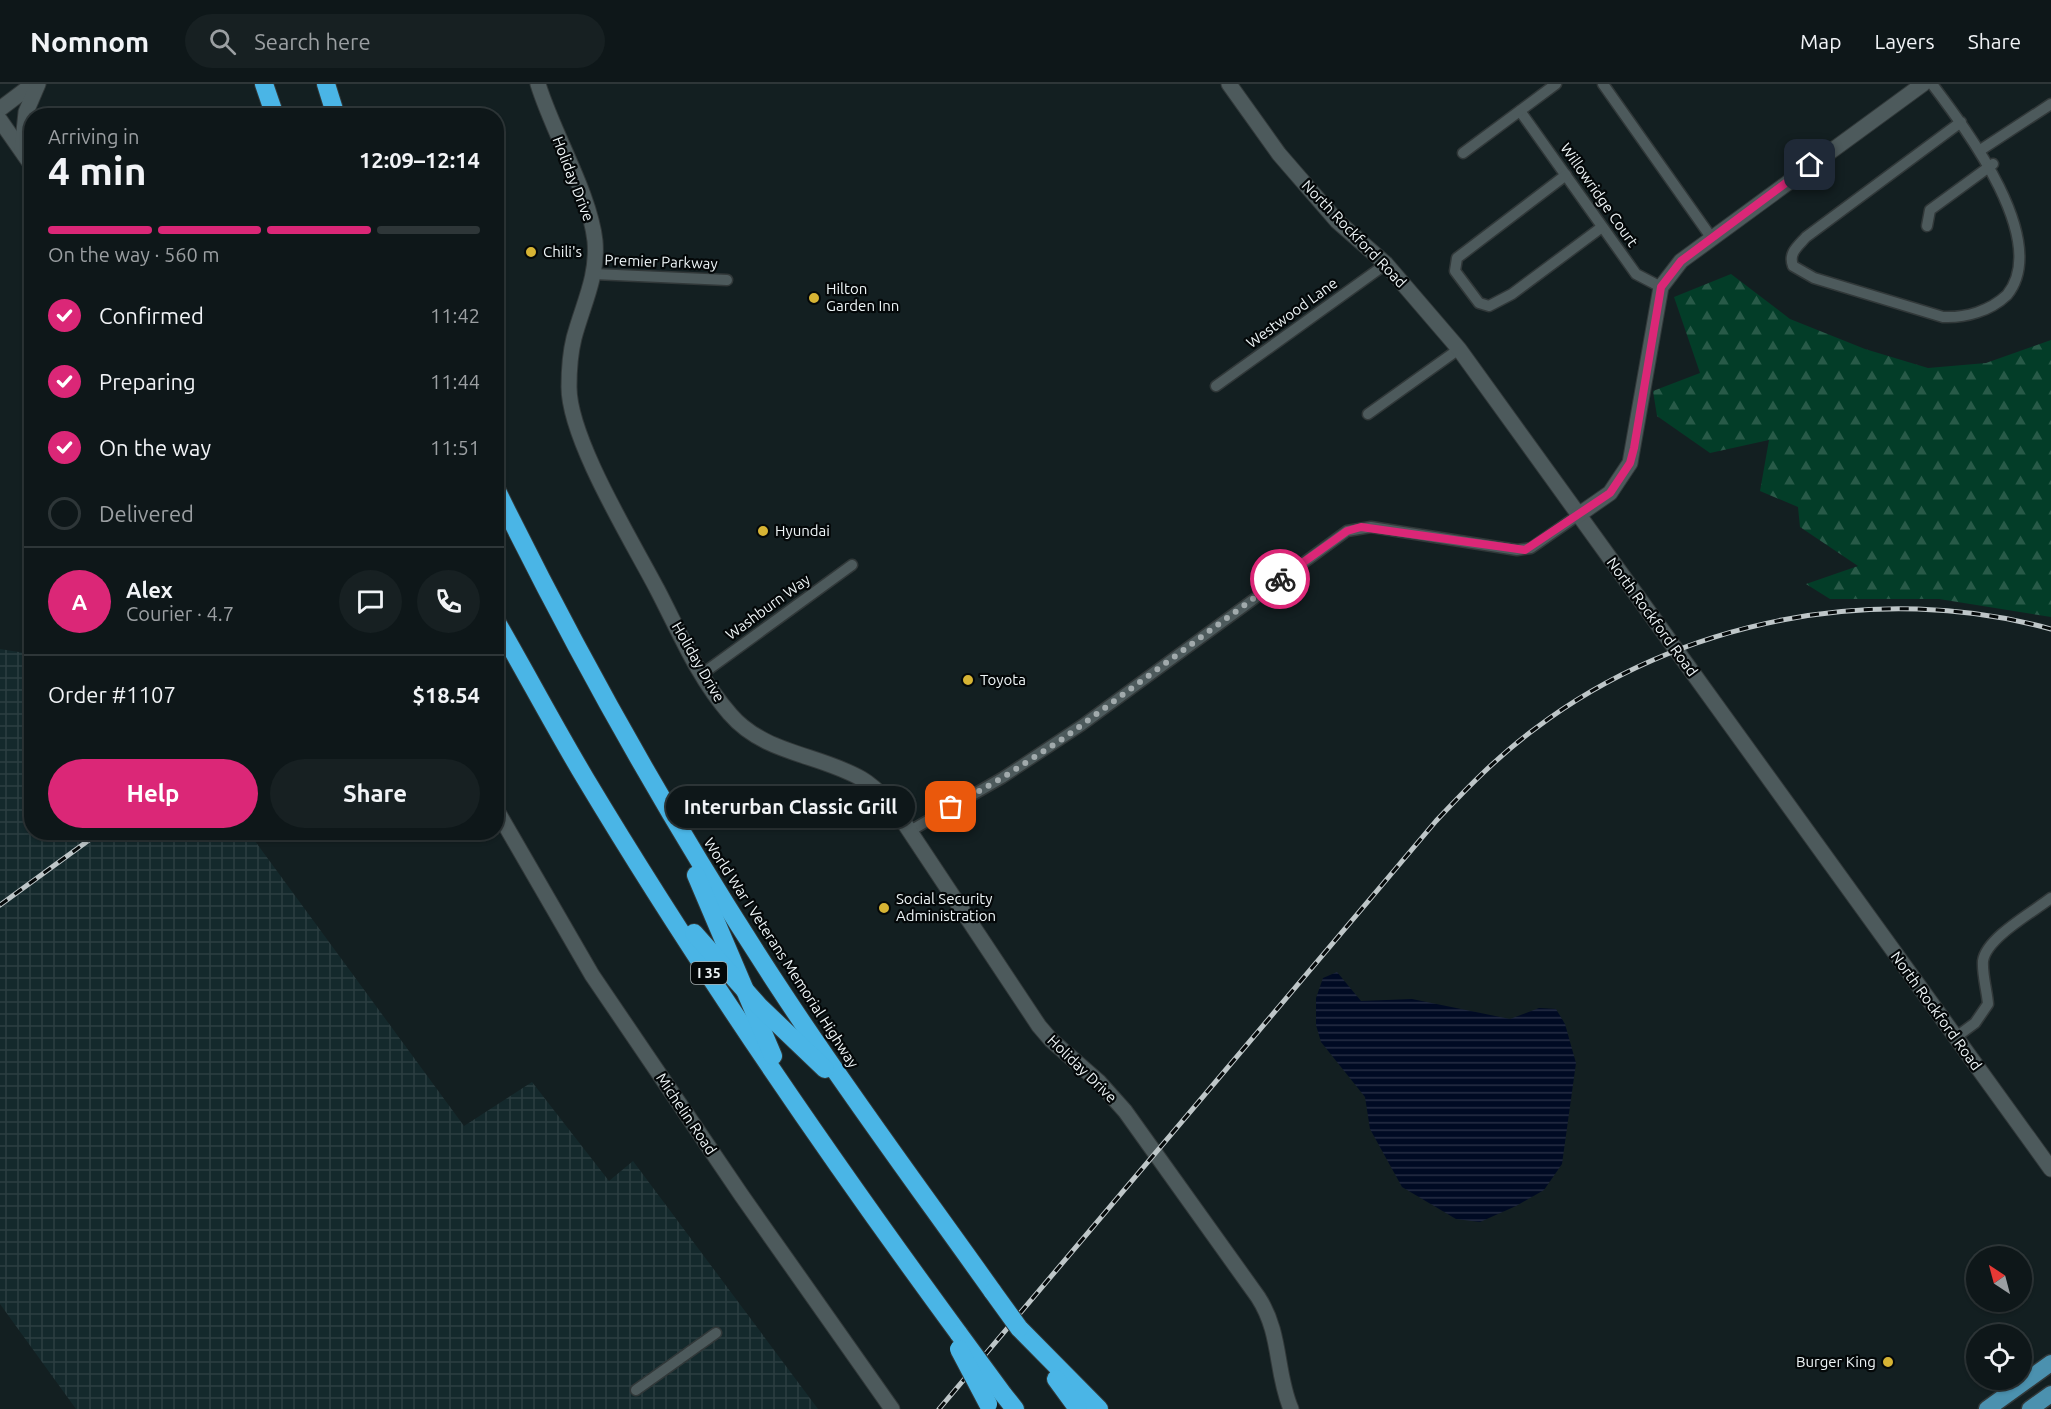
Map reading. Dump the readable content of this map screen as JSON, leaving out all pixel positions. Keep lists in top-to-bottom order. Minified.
{"streets":{"highway":["World War I Veterans Memorial Highway","I 35"],"street":["Holiday Drive","Willowridge Court","North Rockford Road","Premier Parkway","Westwood Lane","Washburn Way","Michelin Road"]},"crossings":[["Holiday Drive","Premier Parkway"],["Holiday Drive","Washburn Way"],["North Rockford Road","Westwood Lane"]],"places":["Chili's","Hilton Garden Inn","Hyundai","Toyota","Interurban Classic Grill","Social Security Administration","Burger King"],"north":"top left","page":{"header":"Nomnom","search":"Search here","nav":["Map","Layers","Share"],"heading":["4 min","Arriving in","12:09–12:14"],"panel":["Alex","Courier · 4.7","Order #1107","$18.54"],"bar":"On the way · 560 m","list":[["Confirmed","11:42"],["Preparing","11:44"],["On the way","11:51"],"Delivered"],"round":"A","buttons":["Help","Share"],"bubble":"Interurban Classic Grill"}}
